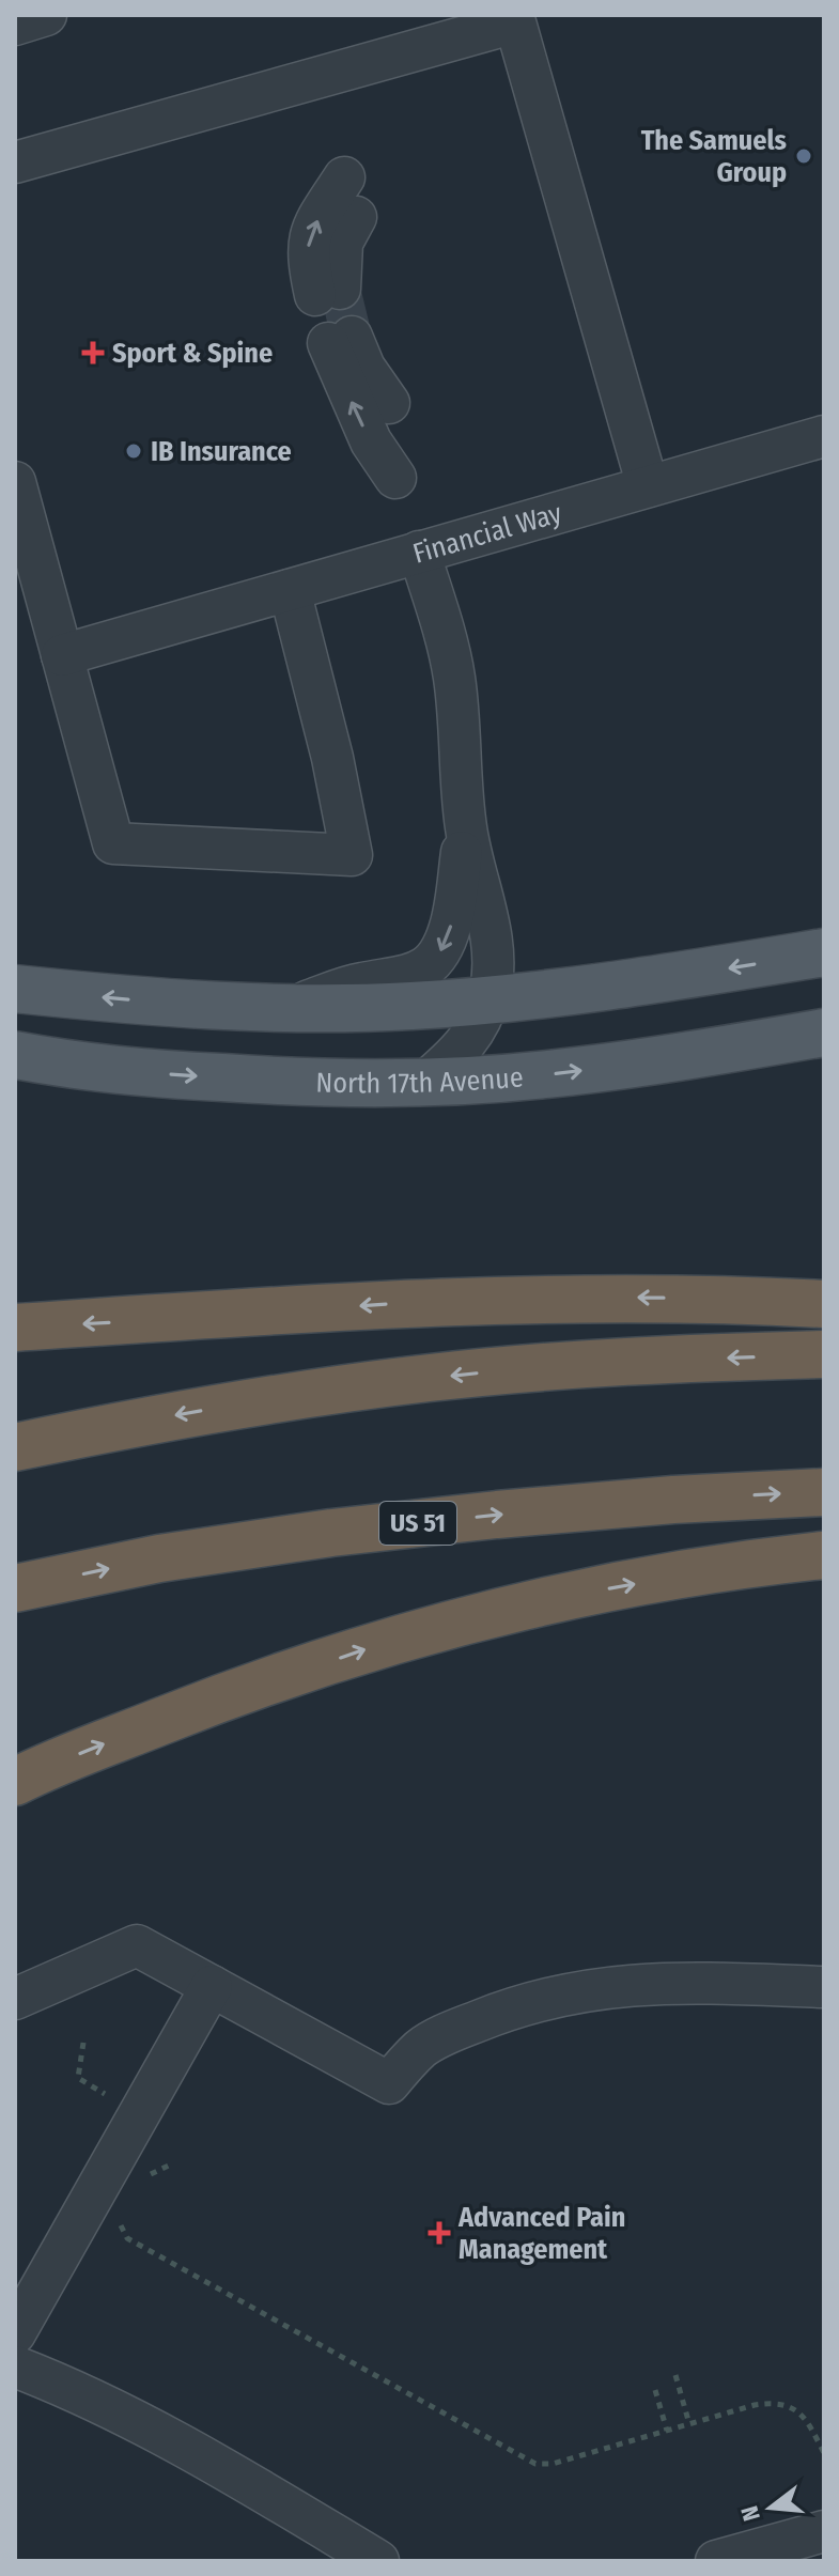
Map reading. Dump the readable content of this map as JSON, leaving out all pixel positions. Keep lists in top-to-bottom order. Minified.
{"streets":{"highway":["US 51"],"main road":["North 17th Avenue"],"street":["Financial Way"]},"crossings":[["Financial Way","North 17th Avenue"]],"places":{"other":["The Samuels Group","IB Insurance"],"health":["Sport & Spine","Advanced Pain Management"]},"north":"left"}
